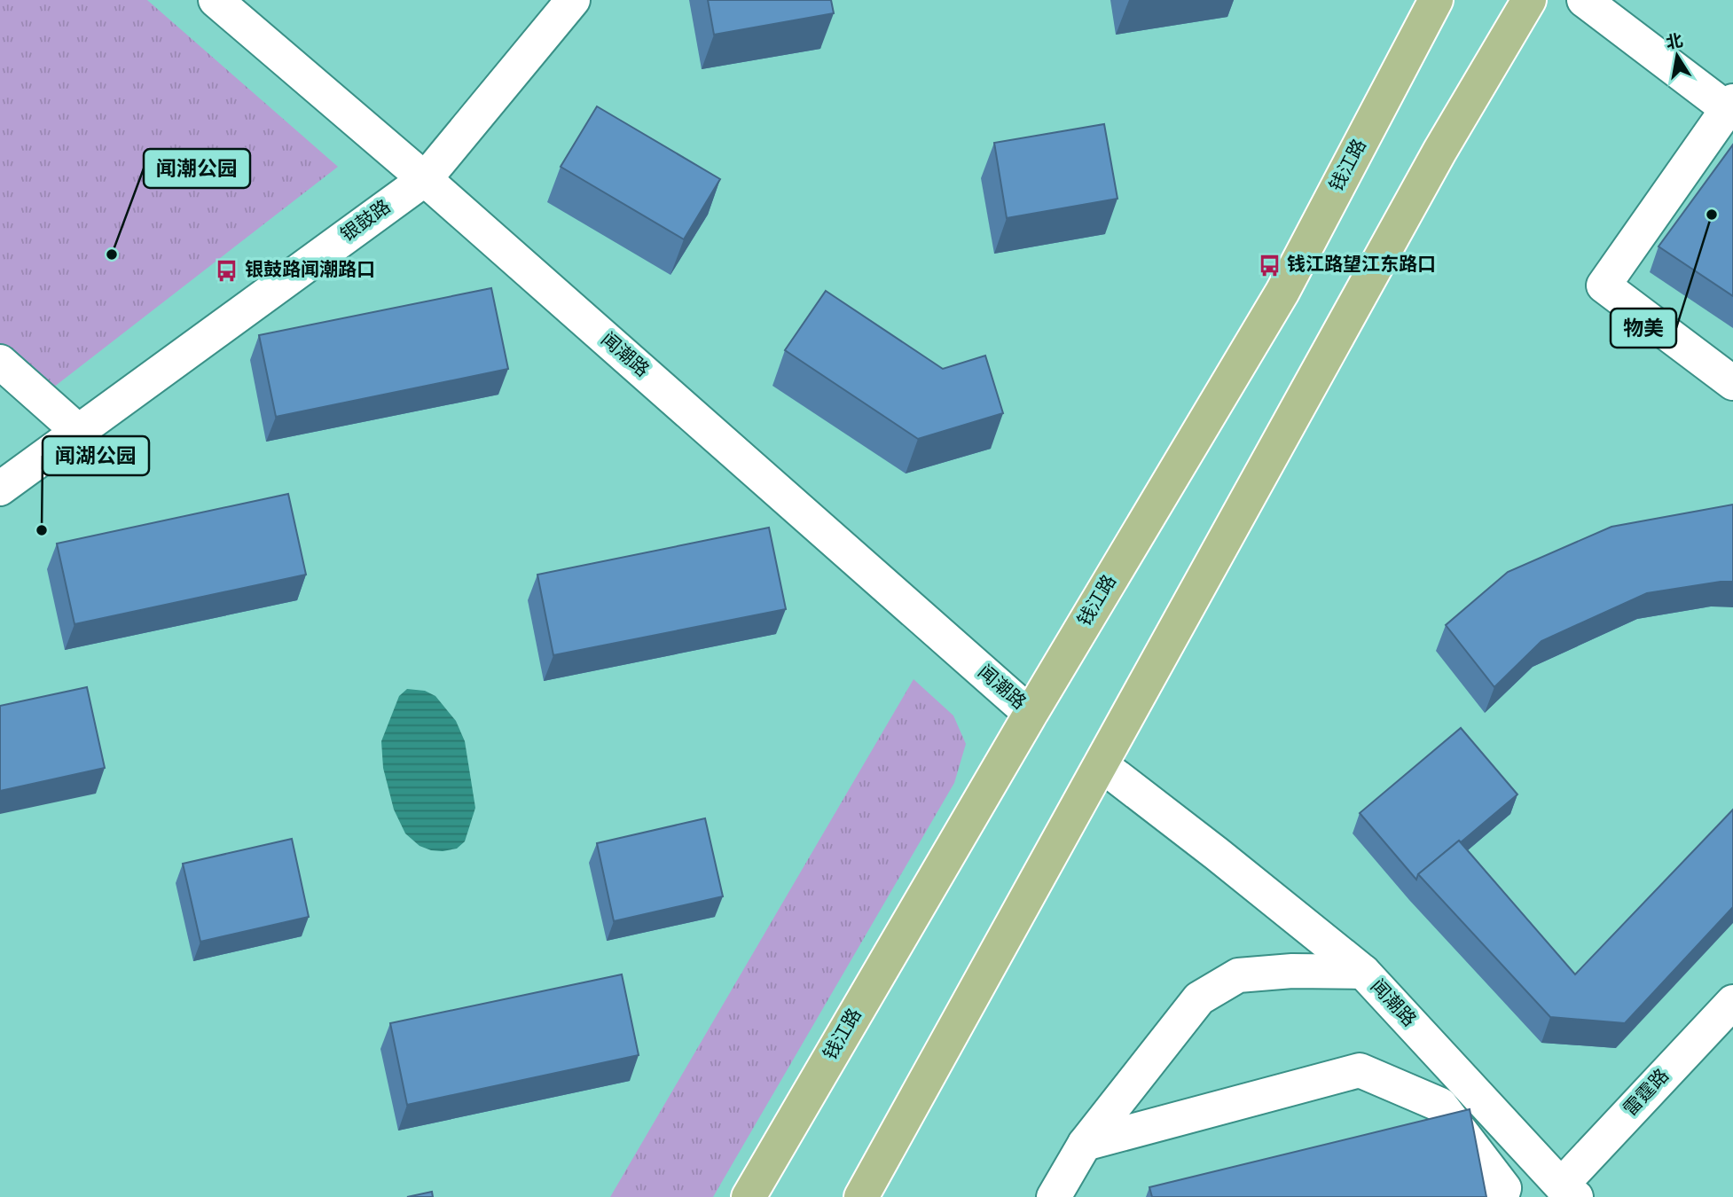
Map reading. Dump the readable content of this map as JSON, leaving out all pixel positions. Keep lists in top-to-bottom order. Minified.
{"streets":{"main road":["钱江路"],"street":["银鼓路","闻潮路","雷霆路"]},"crossings":[["钱江路","闻潮路"],["银鼓路","闻潮路"],["闻潮路","雷霆路"]],"places":{"other":["物美","闻潮公园","闻湖公园"],"bus stop":["钱江路望江东路口","银鼓路闻潮路口"]},"north":"top"}
